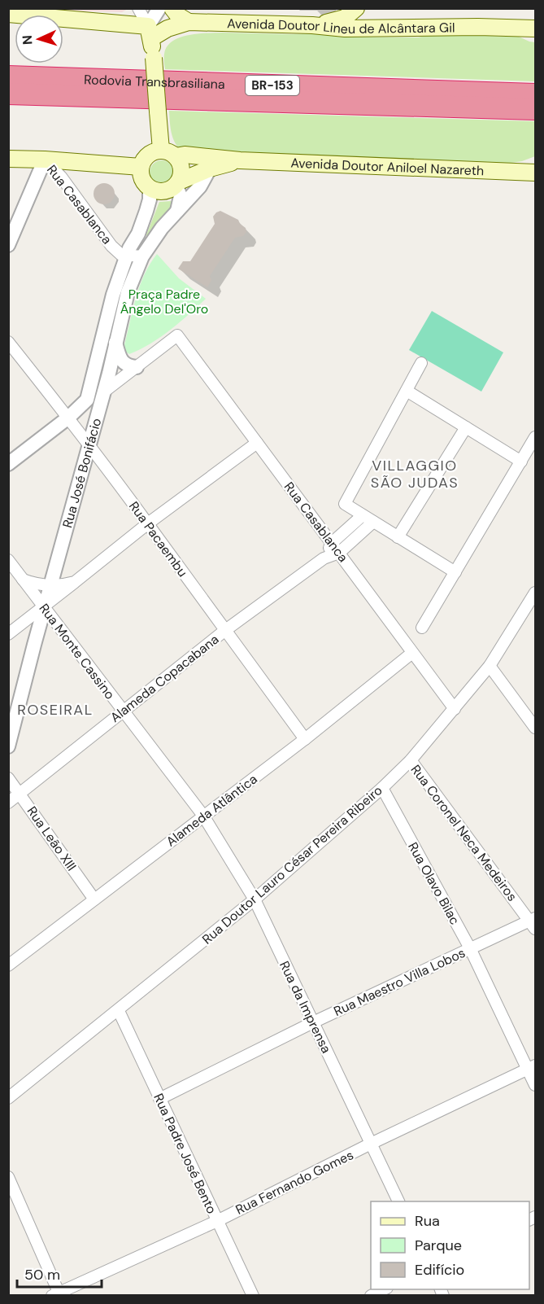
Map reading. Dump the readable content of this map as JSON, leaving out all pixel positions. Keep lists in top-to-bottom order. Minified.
{"streets":{"highway":["Rodovia Transbrasiliana","BR-153"],"main road":["Avenida Doutor Lineu de Alcântara Gil","Avenida Doutor Aniloel Nazareth"],"street":["Rua Casablanca","Rua José Bonifácio","Rua Pacaembu","Rua Monte Cassino","Alameda Copacabana","Alameda Atlântica","Rua Coronel Neca Medeiros","Rua Leão XIII","Rua Doutor Lauro César Pereira Ribeiro","Rua Olavo Bilac","Rua Maestro Villa Lobos","Rua da Imprensa","Rua Padre José Bento","Rua Fernando Gomes"]},"crossings":[["Avenida Doutor Aniloel Nazareth","Rua José Bonifácio"],["Rua Casablanca","Rua José Bonifácio"],["Rua Casablanca","Alameda Copacabana"],["Rua Casablanca","Alameda Atlântica"],["Rua Casablanca","Rua Doutor Lauro César Pereira Ribeiro"],["Rua José Bonifácio","Rua Pacaembu"],["Rua José Bonifácio","Rua Monte Cassino"],["Rua Pacaembu","Alameda Copacabana"],["Rua Pacaembu","Alameda Atlântica"],["Rua Monte Cassino","Alameda Copacabana"],["Rua Monte Cassino","Alameda Atlântica"],["Rua Monte Cassino","Rua da Imprensa"],["Alameda Copacabana","Rua Leão XIII"],["Alameda Atlântica","Rua Leão XIII"],["Alameda Atlântica","Rua da Imprensa"],["Rua Coronel Neca Medeiros","Rua Doutor Lauro César Pereira Ribeiro"],["Rua Coronel Neca Medeiros","Rua Maestro Villa Lobos"],["Rua Doutor Lauro César Pereira Ribeiro","Rua Olavo Bilac"],["Rua Doutor Lauro César Pereira Ribeiro","Rua da Imprensa"],["Rua Doutor Lauro César Pereira Ribeiro","Rua Padre José Bento"],["Rua Olavo Bilac","Rua Maestro Villa Lobos"],["Rua Olavo Bilac","Rua Fernando Gomes"],["Rua Maestro Villa Lobos","Rua da Imprensa"],["Rua Maestro Villa Lobos","Rua Padre José Bento"],["Rua da Imprensa","Rua Fernando Gomes"],["Rua Padre José Bento","Rua Fernando Gomes"]],"districts":["VILLAGGIO SÃO JUDAS","ROSEIRAL"],"parks":["Praça Padre Ângelo Del'Oro"],"legend":["Rua","Parque","Edifício"],"scale_bar":"50 m","north":"left"}
